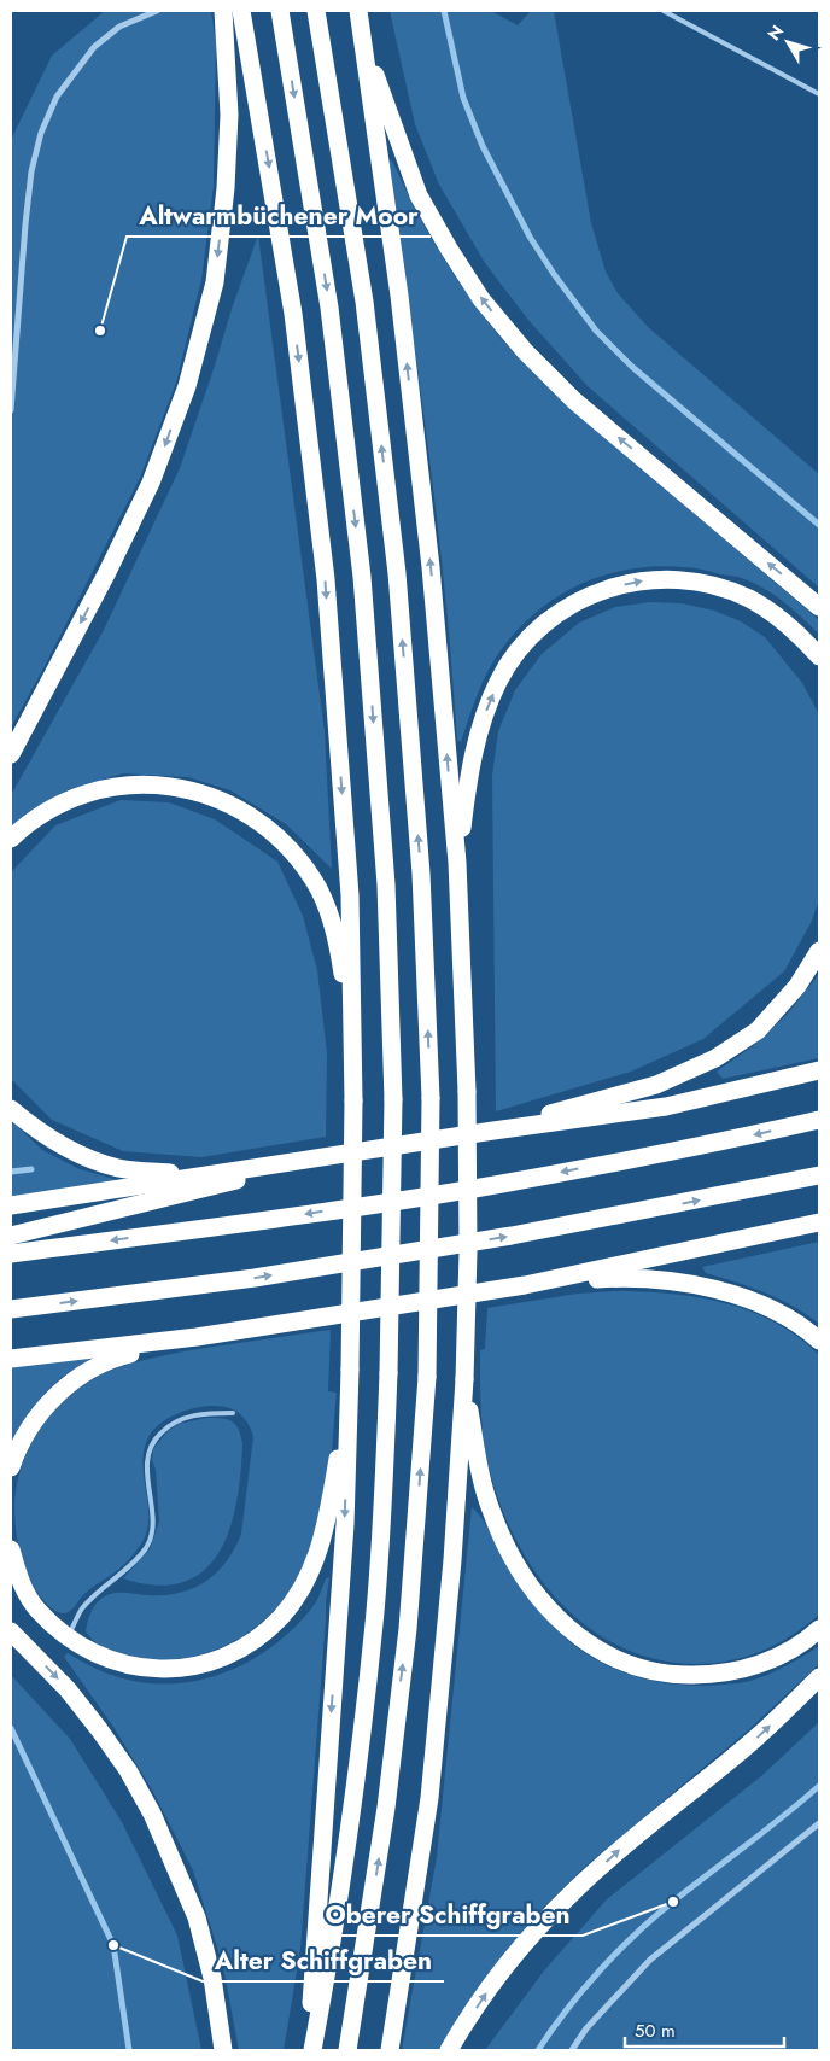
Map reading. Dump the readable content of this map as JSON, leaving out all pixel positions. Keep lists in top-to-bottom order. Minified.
{"places":["Altwarmbüchener Moor","Oberer Schiffgraben","Alter Schiffgraben"],"scale_bar":"50 m","north":"top left"}
